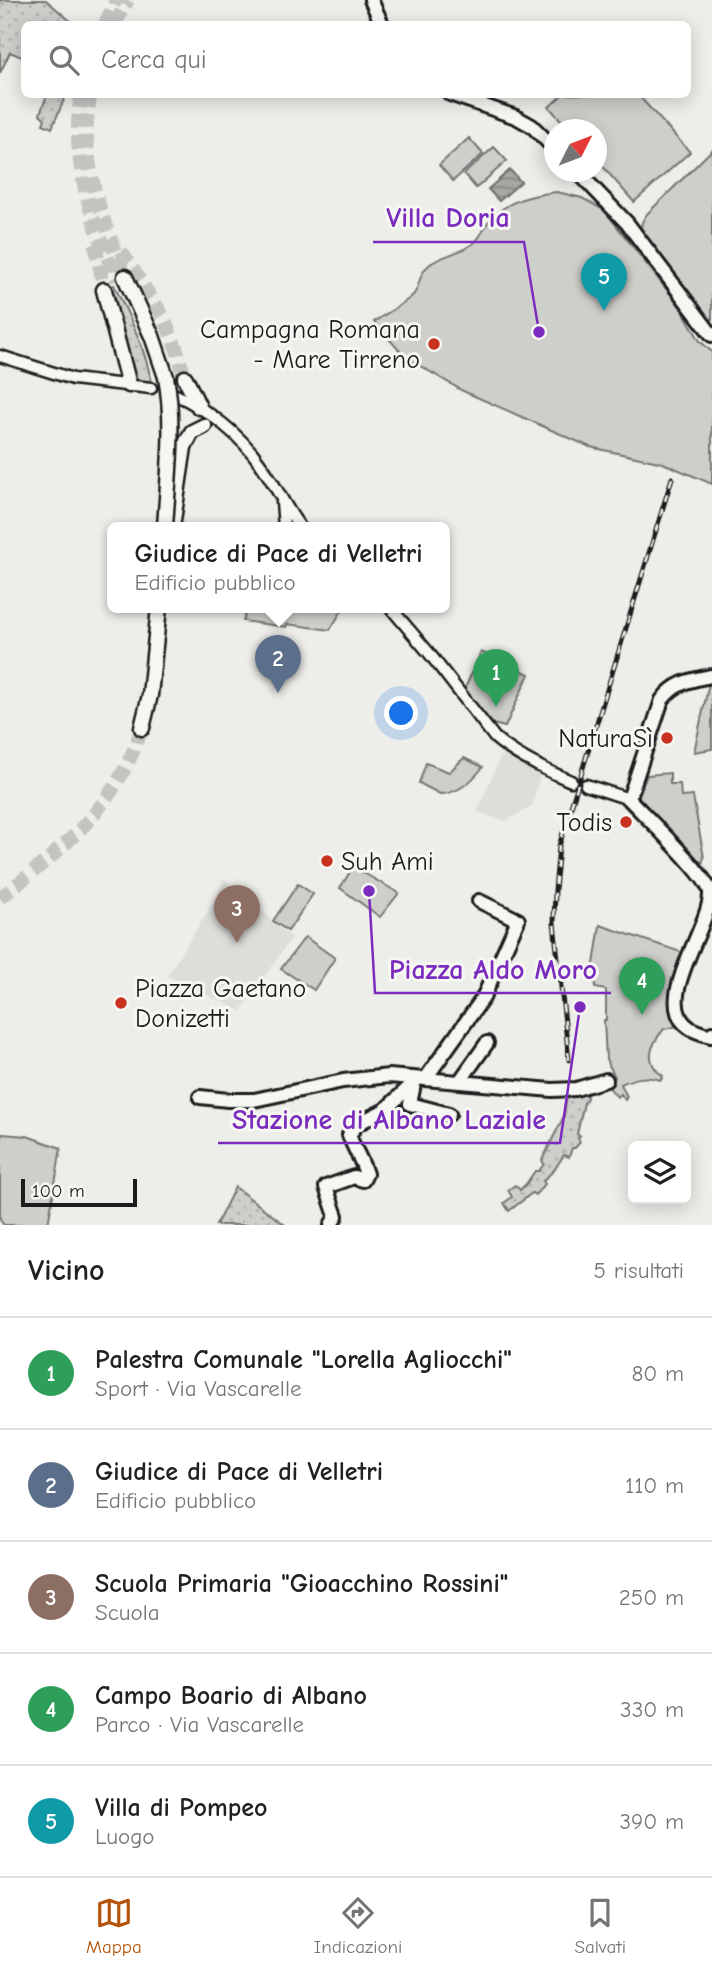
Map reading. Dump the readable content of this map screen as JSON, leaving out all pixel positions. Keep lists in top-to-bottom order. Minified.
{"places":["Villa Doria","Campagna Romana - Mare Tirreno","NaturaSì","Todis","Suh Ami","Piazza Aldo Moro","Piazza Gaetano Donizetti","Stazione di Albano Laziale"],"scale_bar":"100 m","north":"top right","page":{"search":"Cerca qui","pins":["5","2","1","3","4"],"popup":["Giudice di Pace di Velletri","Edificio pubblico"],"scale":"100 m","heading":["Vicino","5 risultati"],"list":[{"mark":"1","name":"Palestra Comunale \"Lorella Agliocchi\"","note":"Sport · Via Vascarelle","value":"80 m"},{"mark":"2","name":"Giudice di Pace di Velletri","note":"Edificio pubblico","value":"110 m"},{"mark":"3","name":"Scuola Primaria \"Gioacchino Rossini\"","note":"Scuola","value":"250 m"},{"mark":"4","name":"Campo Boario di Albano","note":"Parco · Via Vascarelle","value":"330 m"},{"mark":"5","name":"Villa di Pompeo","note":"Luogo","value":"390 m"}],"nav":["Mappa","Indicazioni","Salvati"]}}
